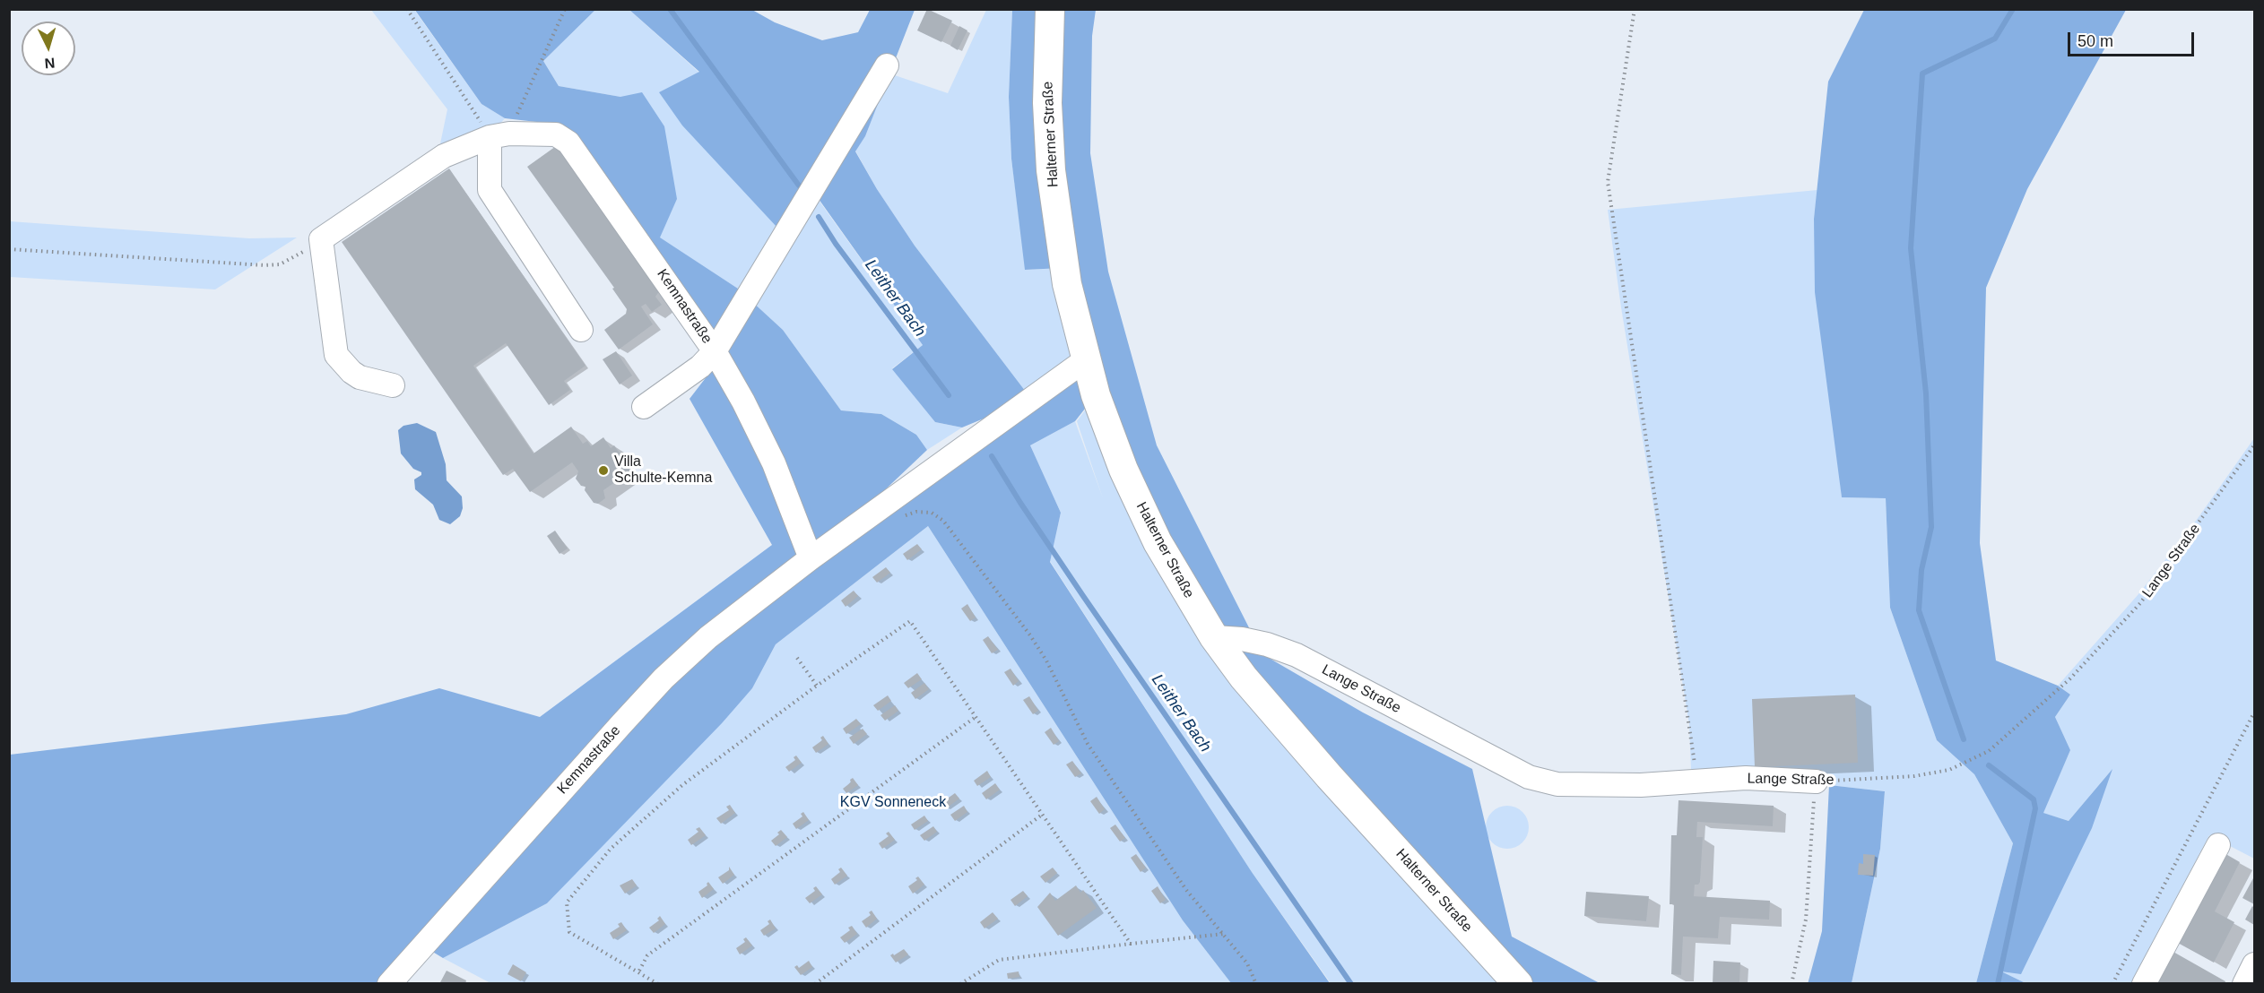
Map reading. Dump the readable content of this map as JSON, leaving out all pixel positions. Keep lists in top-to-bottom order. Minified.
{"streets":{"main road":["Halterner Straße"],"street":["Kemnastraße","Lange Straße"]},"crossings":[["Halterner Straße","Kemnastraße"],["Halterner Straße","Lange Straße"]],"water":["Leither Bach"],"parks":["KGV Sonneneck"],"places":["Villa Schulte-Kemna"],"scale_bar":"50 m","north":"bottom"}
